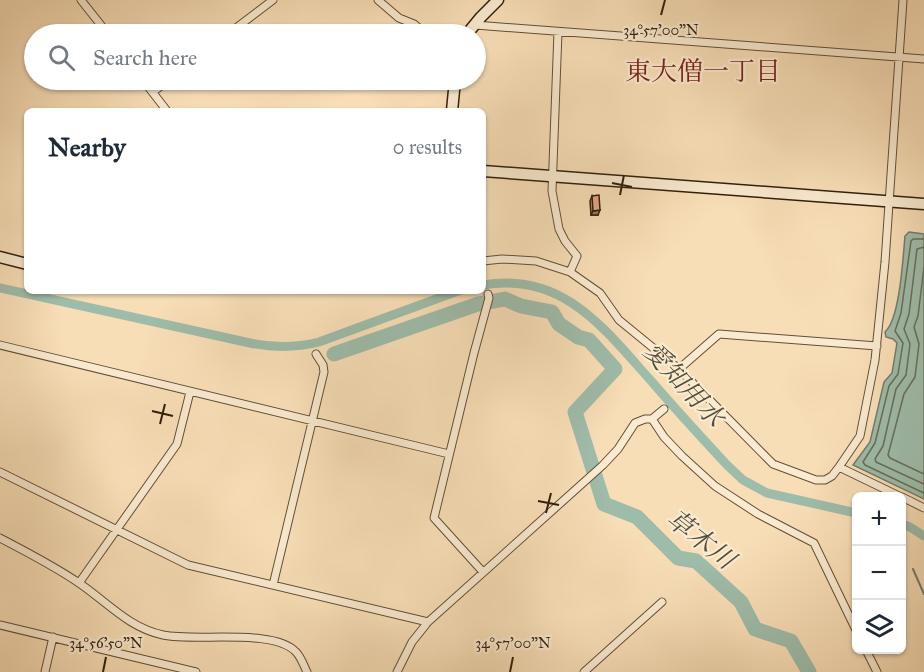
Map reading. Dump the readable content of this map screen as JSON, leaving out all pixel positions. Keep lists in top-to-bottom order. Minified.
{"districts":["東大僧一丁目"],"water":["愛知用水","草木川"],"page":{"search":"Search here","heading":["Nearby","0 results"],"map_buttons":["+","−"]},"coordinates":["34°57'00\"N","34°56'50\"N"]}
